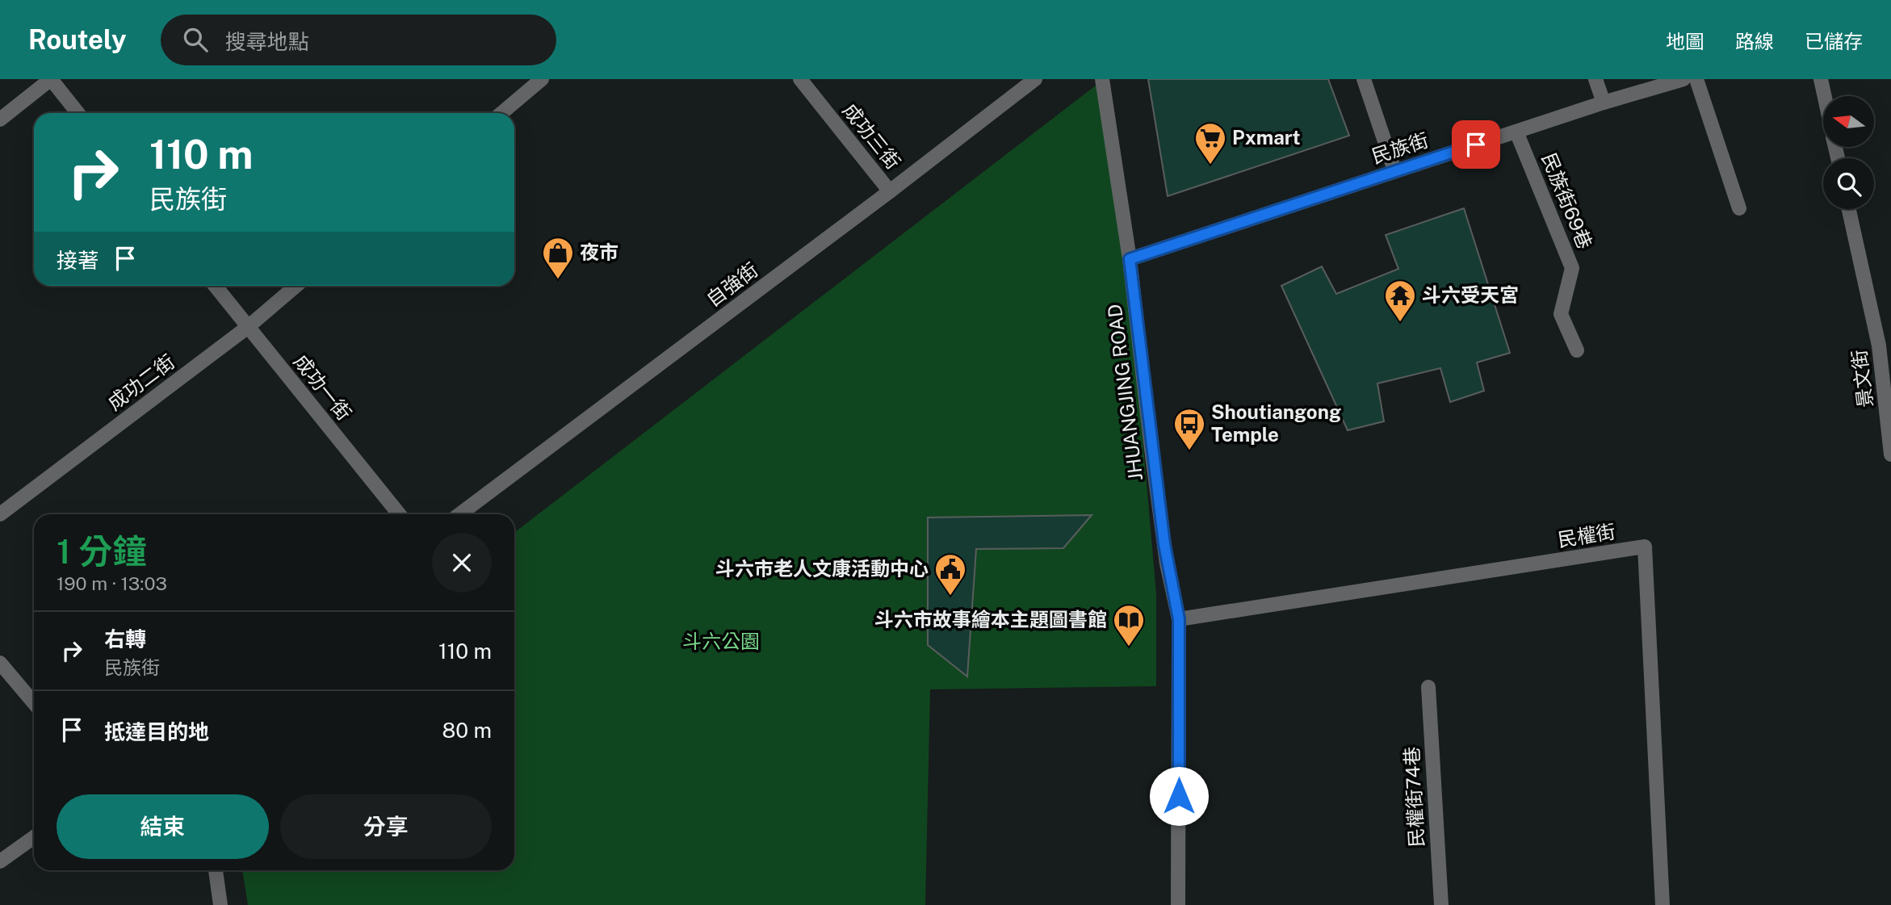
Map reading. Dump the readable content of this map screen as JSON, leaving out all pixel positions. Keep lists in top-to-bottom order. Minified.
{"streets":{"street":["成功三街","民族街","民族街69巷","自強街","景文街","成功二街","成功一街","JHUANGJING ROAD","民權街","民權街74巷"]},"crossings":[["成功三街","自強街"],["民族街","民族街69巷"],["民族街","JHUANGJING ROAD"],["成功二街","成功一街"],["JHUANGJING ROAD","民權街"]],"parks":["斗六公園"],"places":{"supermarket":["Pxmart"],"shop":["夜市"],"temple":["斗六受天宮"],"bus stop":["Shoutiangong Temple"],"public building":["斗六市老人文康活動中心"],"library":["斗六市故事繪本主題圖書館"]},"north":"left","page":{"header":"Routely","search":"搜尋地點","nav":["地圖","路線","已儲存"],"turn":["110 m","民族街"],"then":"接著","heading":["1 分鐘","190 m · 13:03"],"list":[{"name":"右轉","note":"民族街","value":"110 m"},{"name":"抵達目的地","value":"80 m"}],"buttons":["結束","分享"]}}
